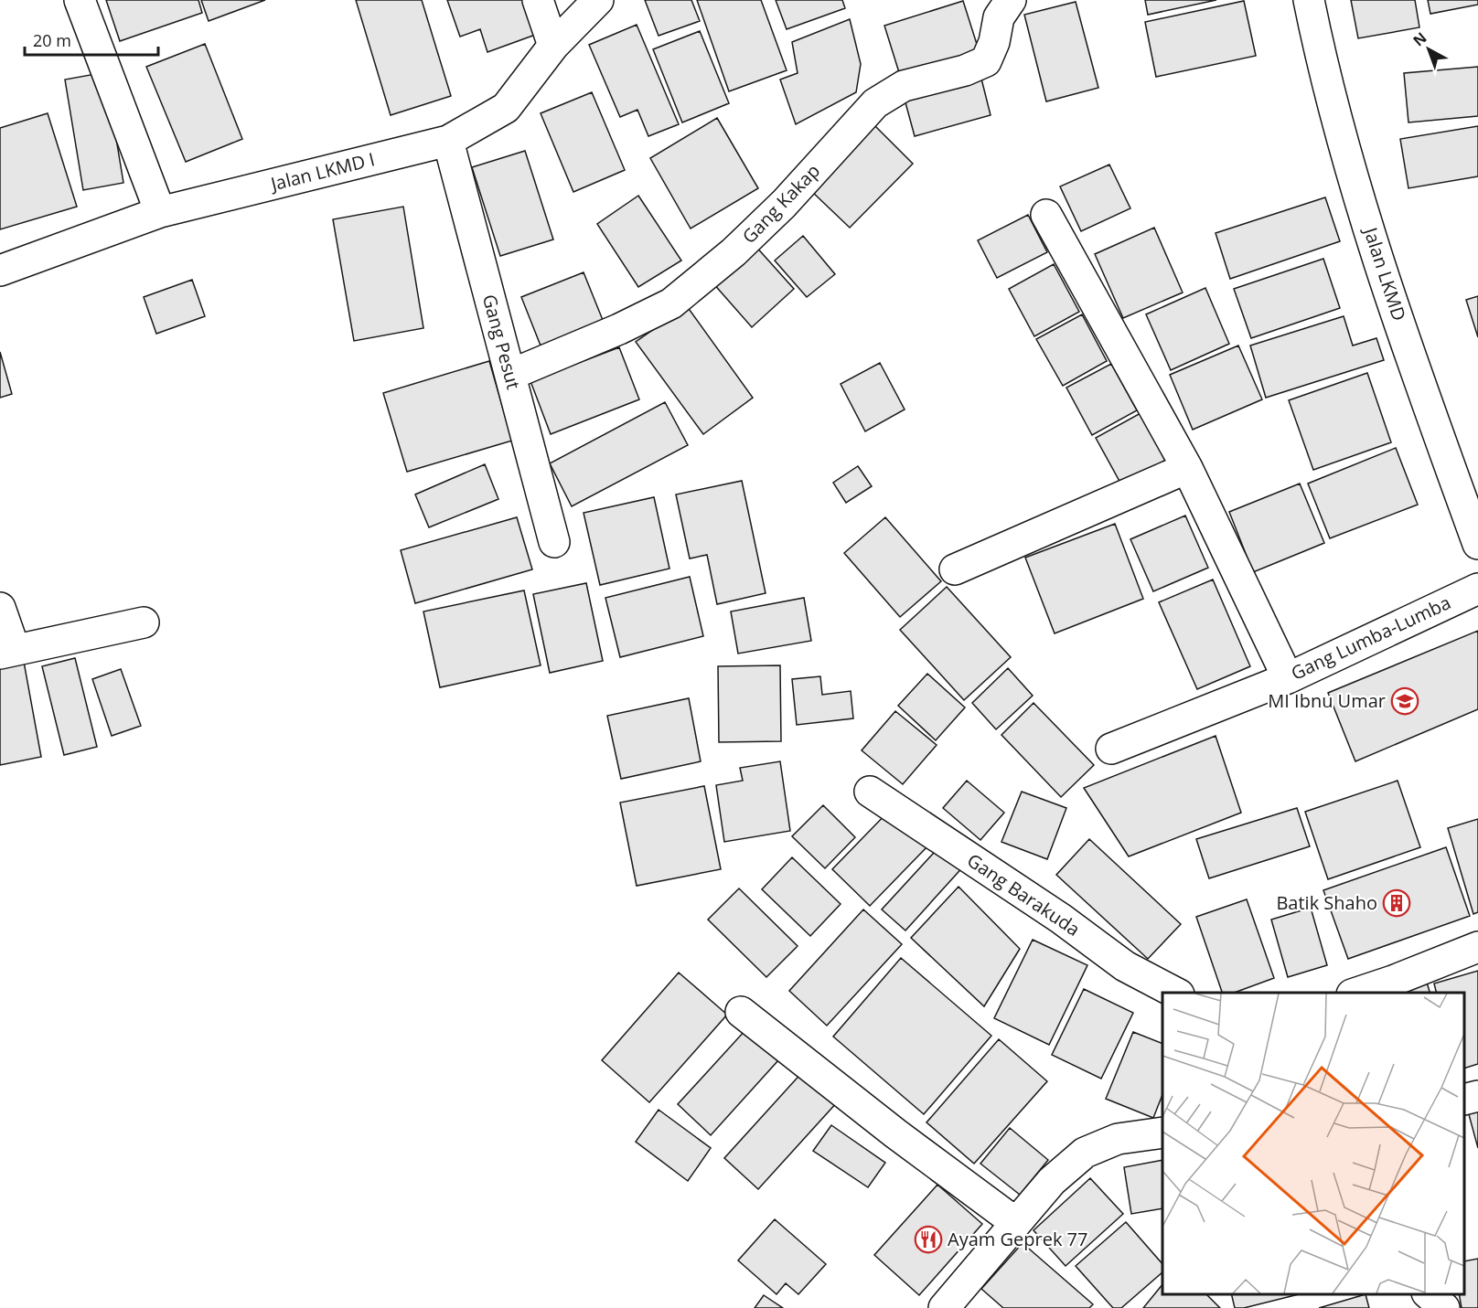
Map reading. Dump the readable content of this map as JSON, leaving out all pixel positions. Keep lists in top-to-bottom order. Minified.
{"streets":{"street":["Jalan LKMD I","Gang Kakap","Jalan LKMD","Gang Pesut","Gang Lumba-Lumba","Gang Barakuda"]},"crossings":[["Jalan LKMD I","Gang Pesut"],["Gang Kakap","Gang Pesut"]],"places":{"school or university":["MI Ibnu Umar"],"building":["Batik Shaho"],"restaurant":["Ayam Geprek 77"]},"scale_bar":"20 m","north":"top left"}
